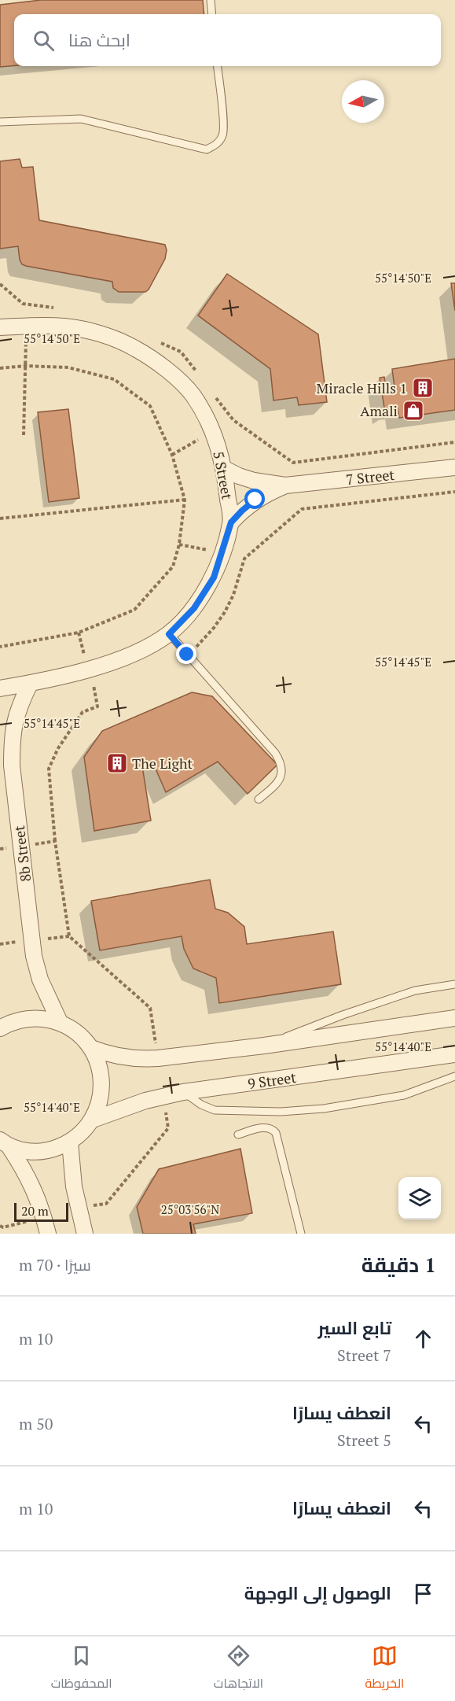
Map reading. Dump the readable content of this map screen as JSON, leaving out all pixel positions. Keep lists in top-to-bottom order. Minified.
{"streets":{"street":["5 Street","7 Street","8b Street","9 Street"]},"crossings":[["5 Street","7 Street"],["5 Street","8b Street"]],"places":{"building":["Miracle Hills 1","The Light"],"shop":["Amali"]},"scale_bar":"20 m","north":"left","page":{"search":"ابحث هنا","scale":"20 m","heading":["1 دقيقة","سيرًا · 70 m"],"list":[["تابع السير","7 Street","10 m"],["انعطف يسارًا","5 Street","50 m"],["انعطف يسارًا","10 m"],"الوصول إلى الوجهة"],"nav":["الخريطة","الاتجاهات","المحفوظات"]},"coordinates":["55°14'50\"E","55°14'45\"E","55°14'40\"E","25°03'56\"N"]}
